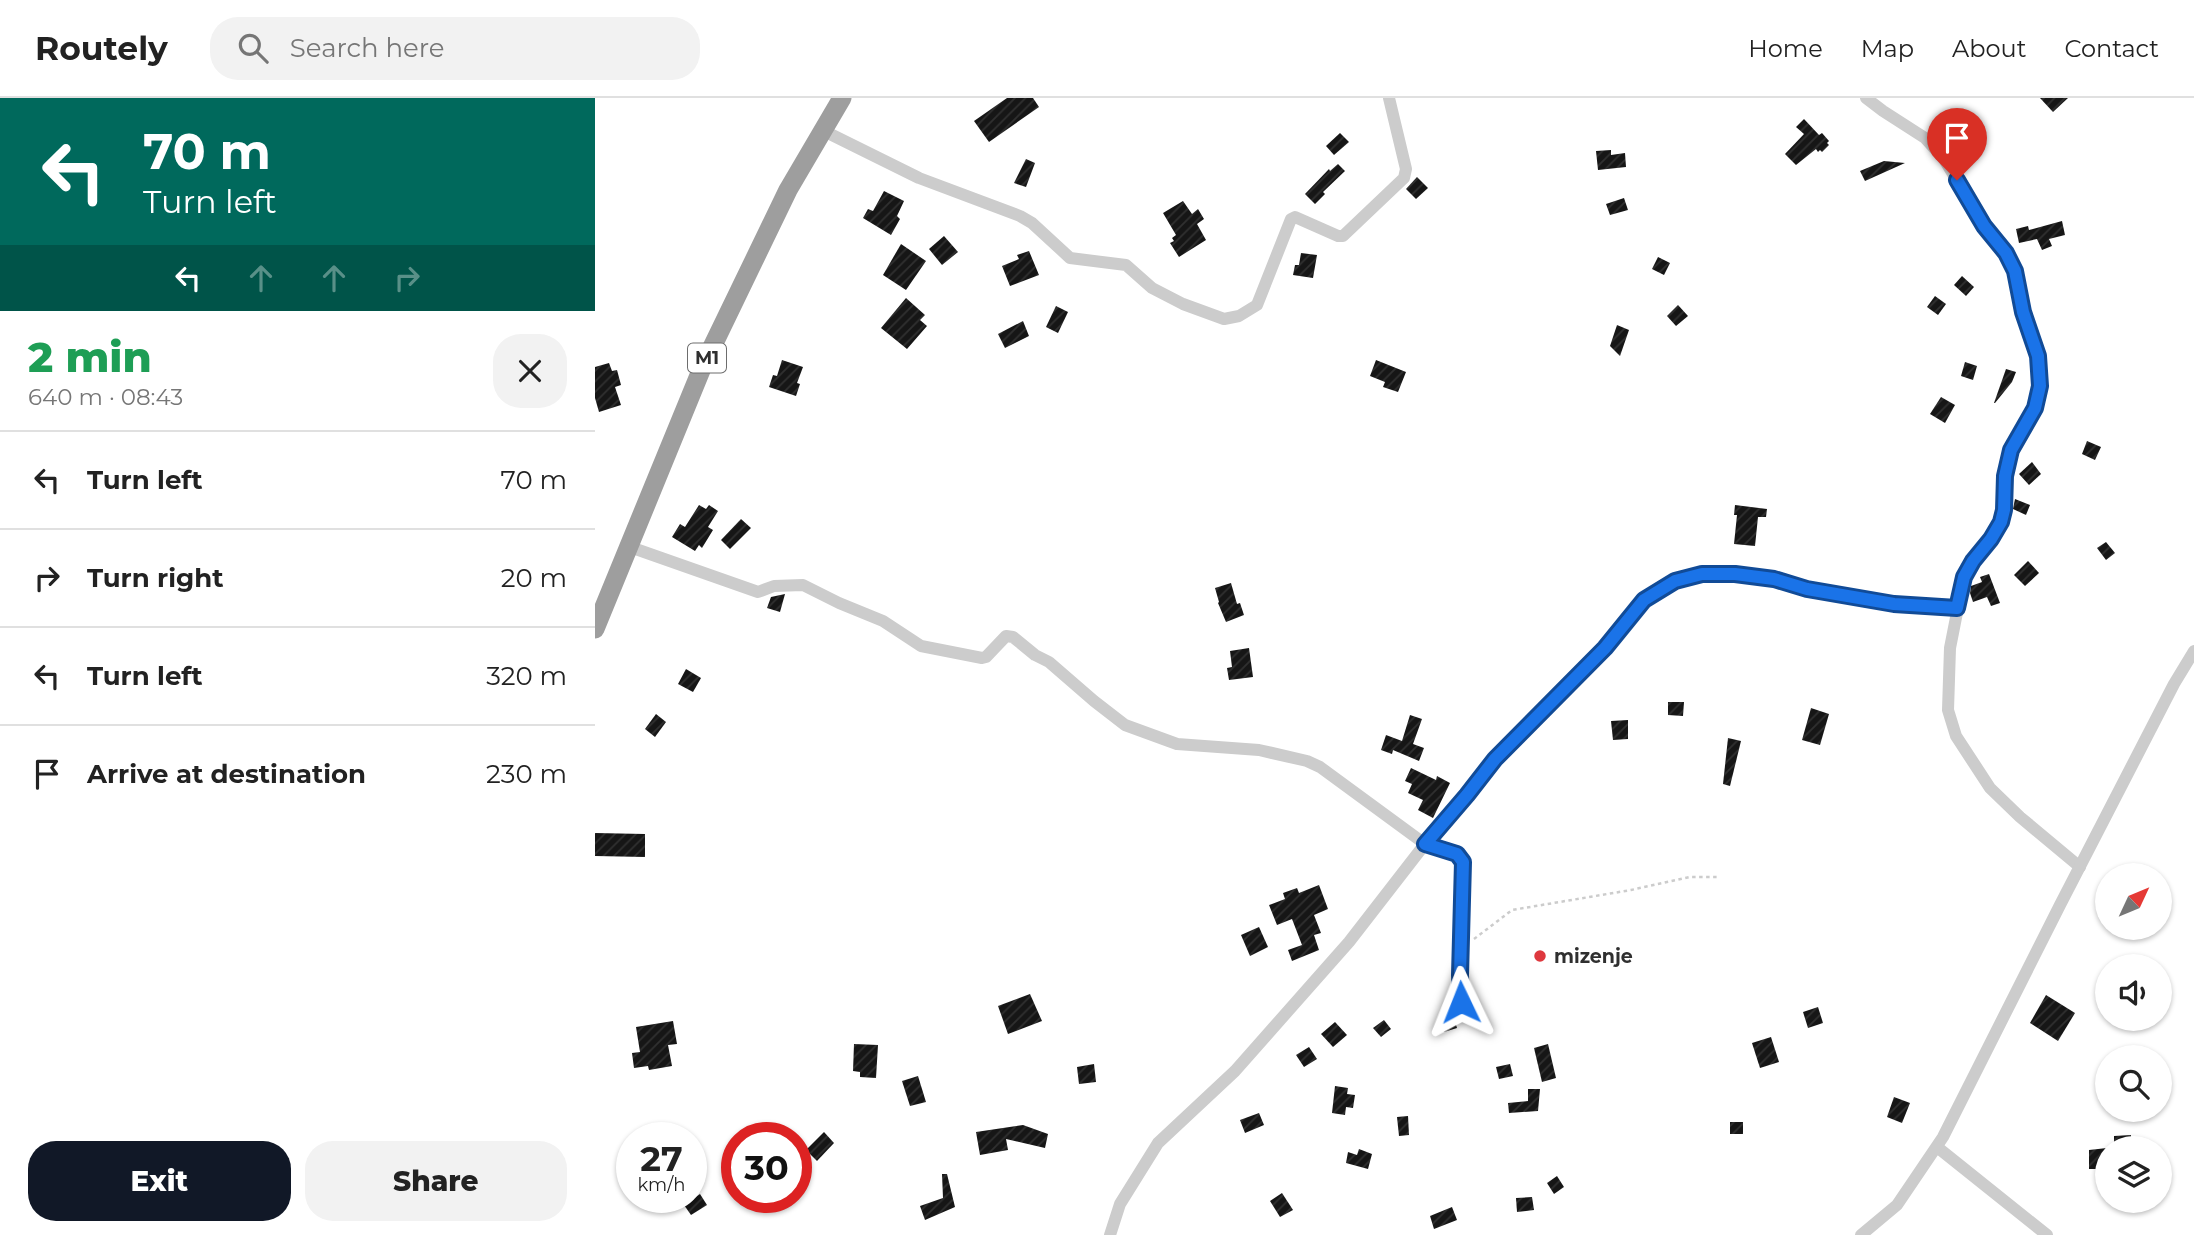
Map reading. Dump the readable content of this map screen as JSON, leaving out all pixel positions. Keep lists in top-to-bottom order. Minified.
{"streets":{"highway":["M1"]},"places":["mizenje"],"north":"top right","page":{"header":"Routely","search":"Search here","nav":["Home","Map","About","Contact"],"turn":["70 m","Turn left"],"heading":["2 min","640 m · 08:43"],"list":[{"name":"Turn left","value":"70 m"},{"name":"Turn right","value":"20 m"},{"name":"Turn left","value":"320 m"},{"name":"Arrive at destination","value":"230 m"}],"speed":"27 km/h","limit":"30","buttons":["Exit","Share"]}}
